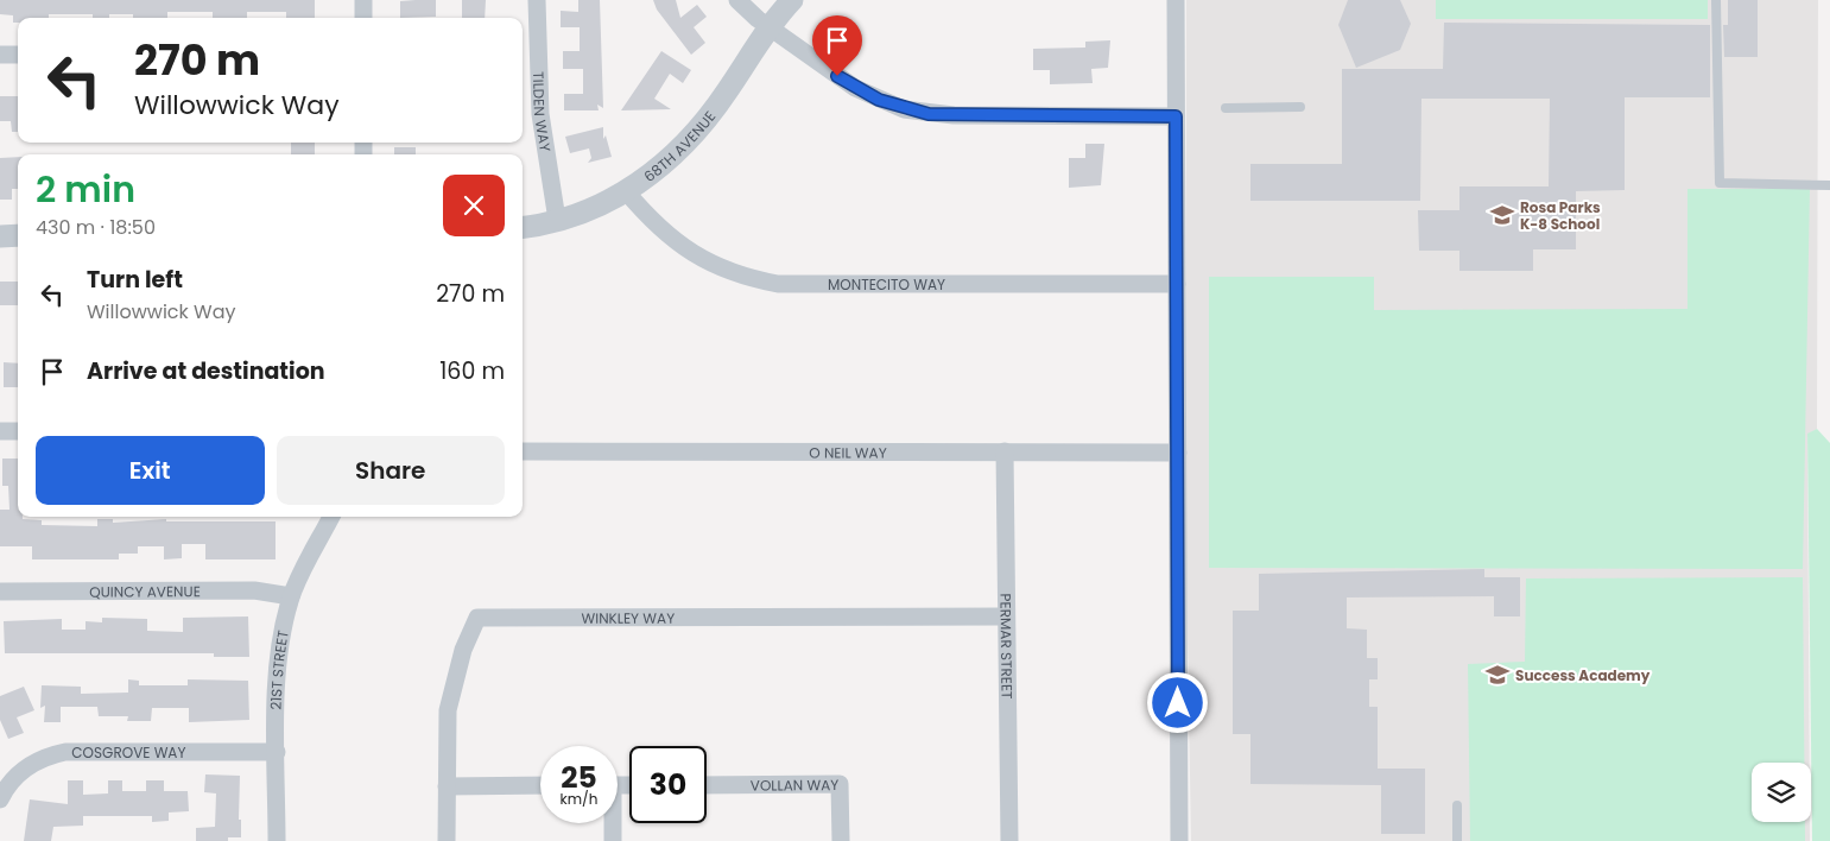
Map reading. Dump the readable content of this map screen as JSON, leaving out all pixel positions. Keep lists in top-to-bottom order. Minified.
{"streets":{"street":["TILDEN WAY","68TH AVENUE","MONTECITO WAY","O NEIL WAY","QUINCY AVENUE","WINKLEY WAY","PERMAR STREET","21ST STREET","COSGROVE WAY","VOLLAN WAY"]},"crossings":[["TILDEN WAY","68TH AVENUE"],["68TH AVENUE","MONTECITO WAY"],["O NEIL WAY","PERMAR STREET"],["QUINCY AVENUE","21ST STREET"],["WINKLEY WAY","PERMAR STREET"],["21ST STREET","COSGROVE WAY"]],"places":{"school or university":["Rosa Parks K-8 School","Success Academy"]},"page":{"turn":["270 m","Willowwick Way"],"heading":["2 min","430 m · 18:50"],"list":[{"name":"Turn left","note":"Willowwick Way","value":"270 m"},{"name":"Arrive at destination","value":"160 m"}],"buttons":["Exit","Share"],"speed":"25 km/h","limit":"30"}}
